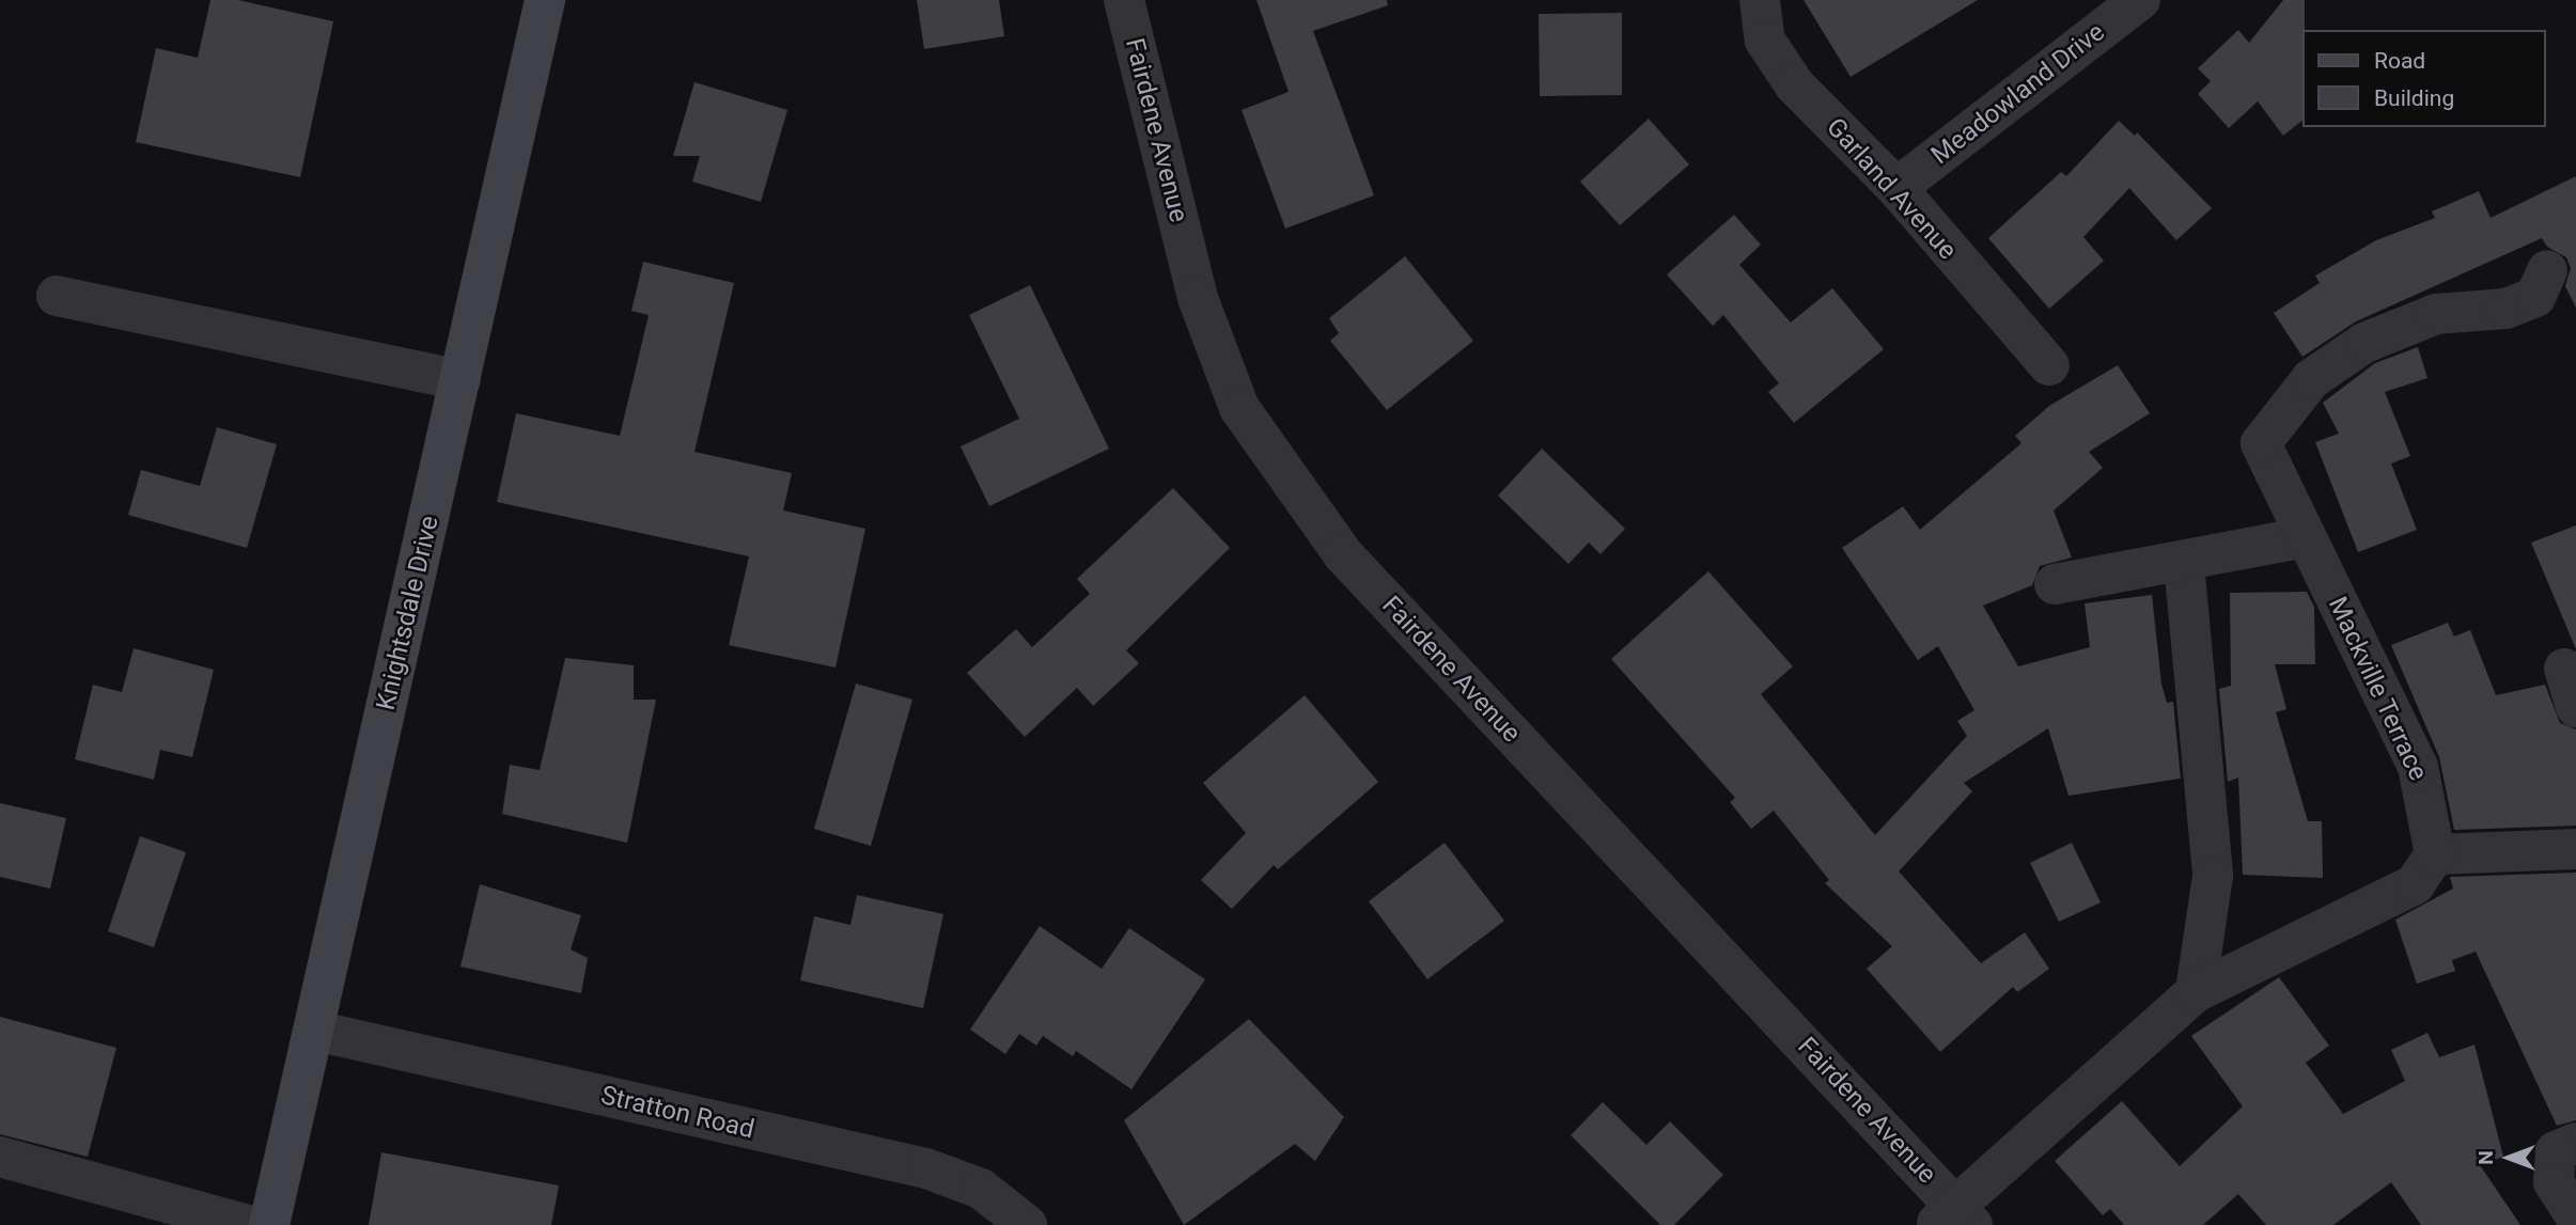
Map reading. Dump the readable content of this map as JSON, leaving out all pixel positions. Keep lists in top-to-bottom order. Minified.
{"streets":{"main road":["Knightsdale Drive"],"street":["Meadowland Drive","Fairdene Avenue","Garland Avenue","Mackville Terrace","Stratton Road"]},"crossings":[["Meadowland Drive","Garland Avenue"],["Knightsdale Drive","Stratton Road"]],"legend":["Road","Building"],"north":"left"}
